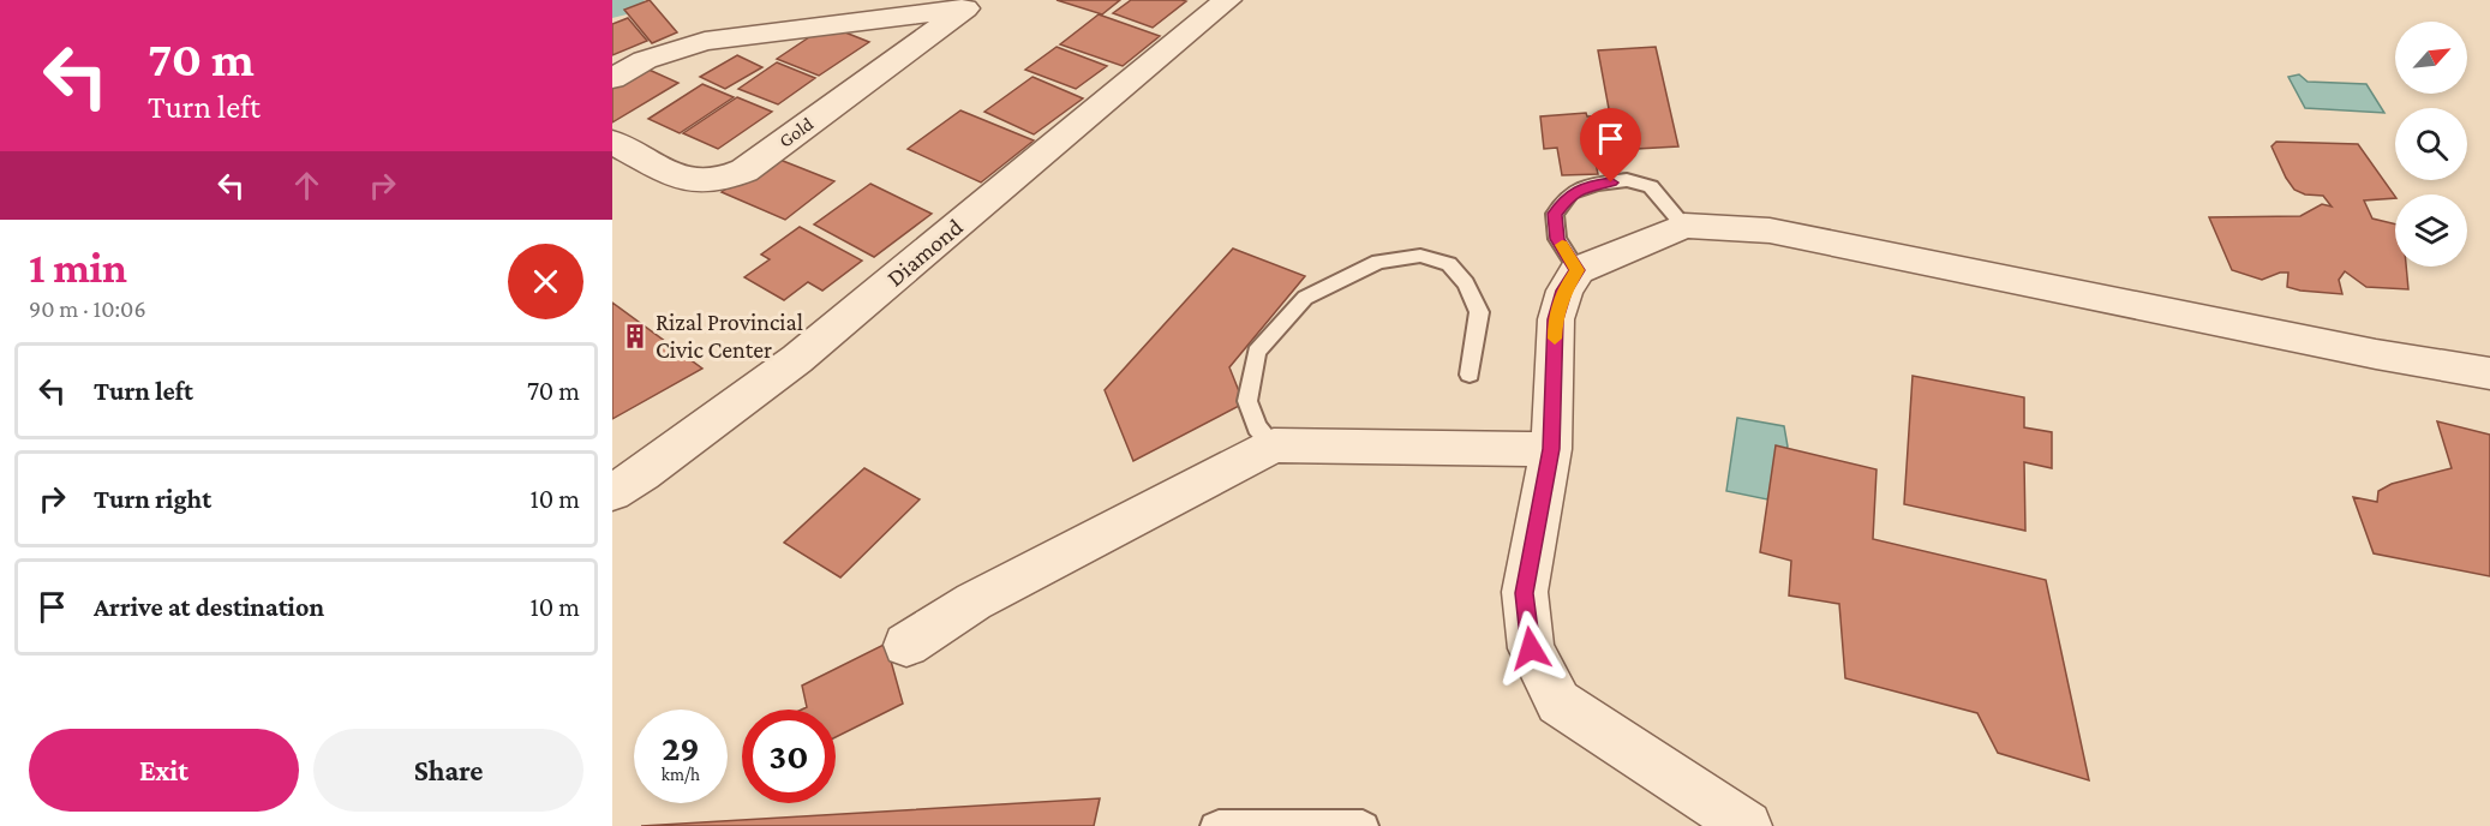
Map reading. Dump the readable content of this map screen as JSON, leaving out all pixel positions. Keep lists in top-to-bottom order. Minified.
{"streets":{"street":["Gold","Diamond"]},"places":{"building":["Rizal Provincial Civic Center"]},"north":"top right","page":{"turn":["70 m","Turn left"],"heading":["1 min","90 m · 10:06"],"list":[{"name":"Turn left","value":"70 m"},{"name":"Turn right","value":"10 m"},{"name":"Arrive at destination","value":"10 m"}],"speed":"29 km/h","limit":"30","buttons":["Exit","Share"]}}
